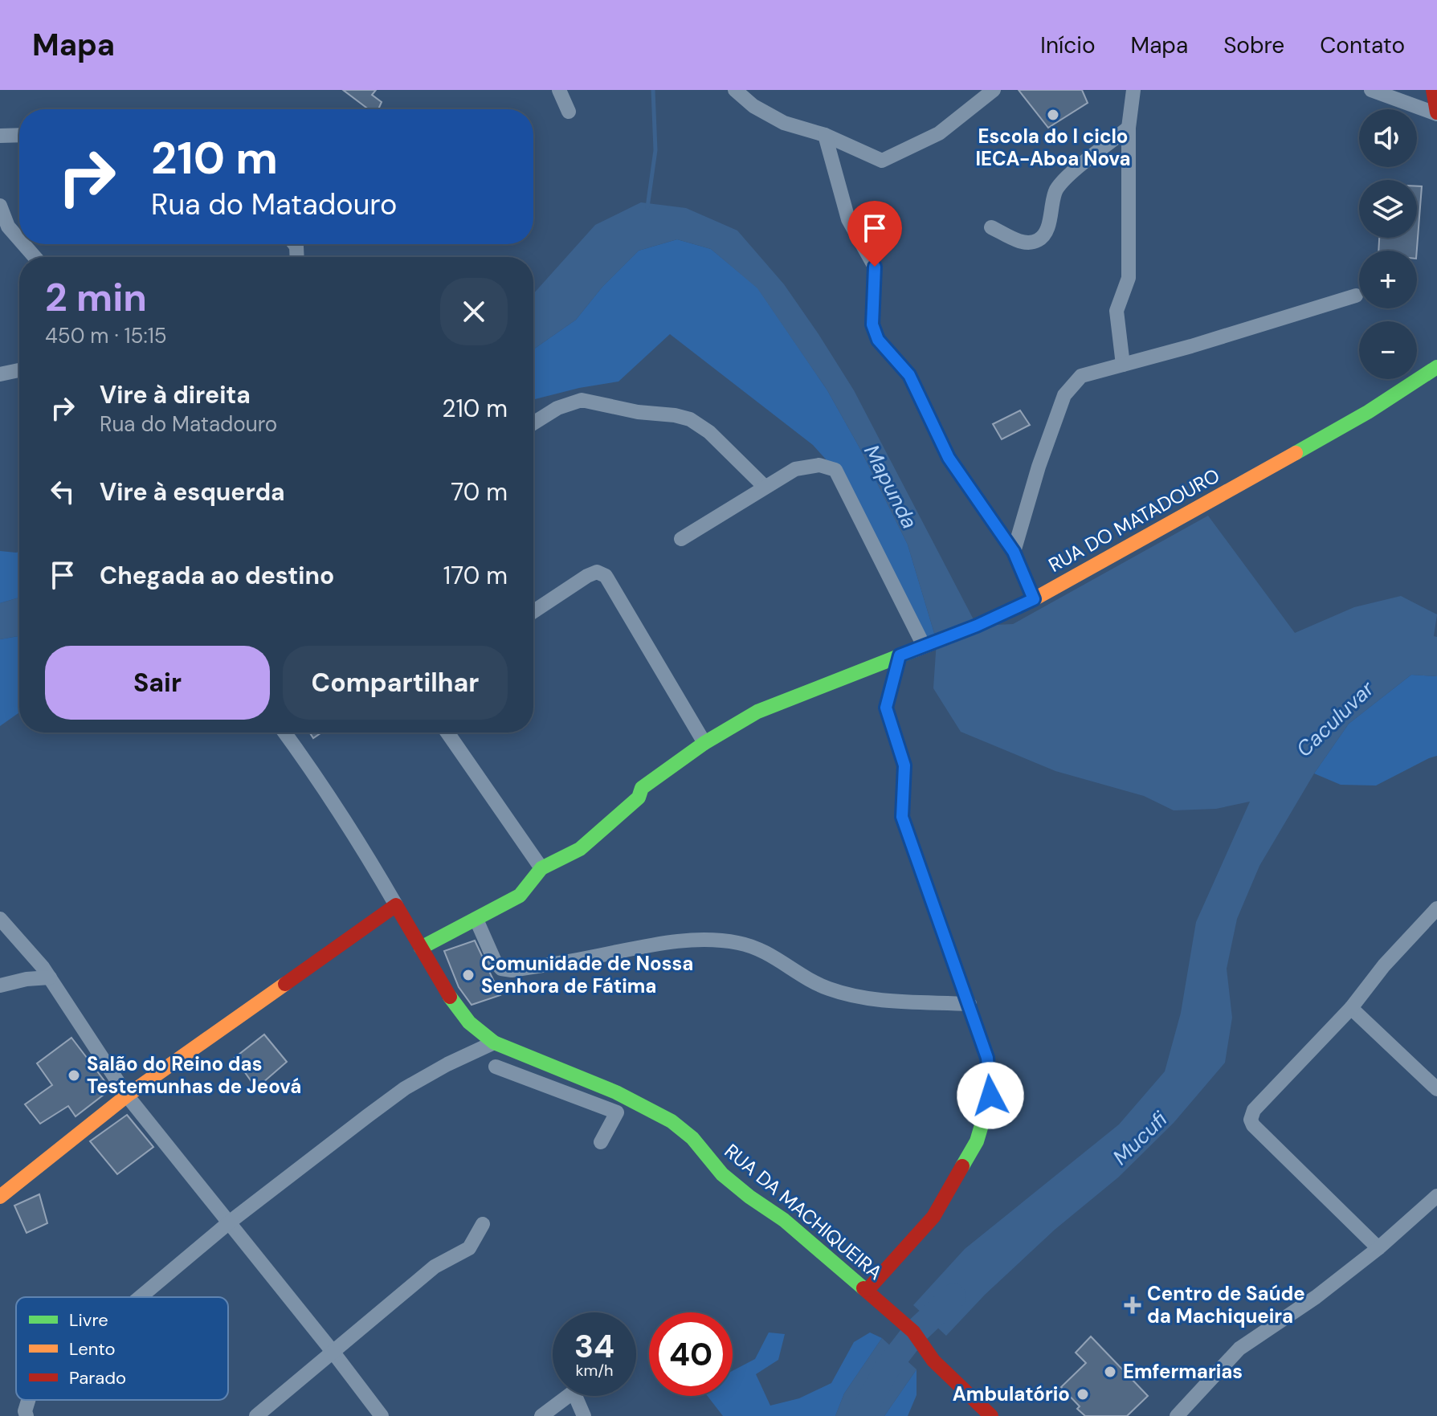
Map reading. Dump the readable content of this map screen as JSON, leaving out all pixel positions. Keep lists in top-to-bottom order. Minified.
{"streets":{"street":["RUA DO MATADOURO","RUA DA MACHIQUEIRA"]},"crossings":[["RUA DO MATADOURO","RUA DA MACHIQUEIRA"]],"water":["Mapunda","Caculuvar","Mucufi"],"places":{"other":["Escola do I ciclo IECA-Aboa Nova","Comunidade de Nossa Senhora de Fátima","Salão do Reino das Testemunhas de Jeová","Emfermarias","Ambulatório"],"health":["Centro de Saúde da Machiqueira"]},"legend":["Livre","Lento","Parado"],"page":{"header":"Mapa","nav":["Início","Mapa","Sobre","Contato"],"map_buttons":["+","−"],"turn":["210 m","Rua do Matadouro"],"heading":["2 min","450 m · 15:15"],"list":[{"name":"Vire à direita","note":"Rua do Matadouro","value":"210 m"},{"name":"Vire à esquerda","value":"70 m"},{"name":"Chegada ao destino","value":"170 m"}],"buttons":["Sair","Compartilhar"],"speed":"34 km/h","limit":"40"}}
